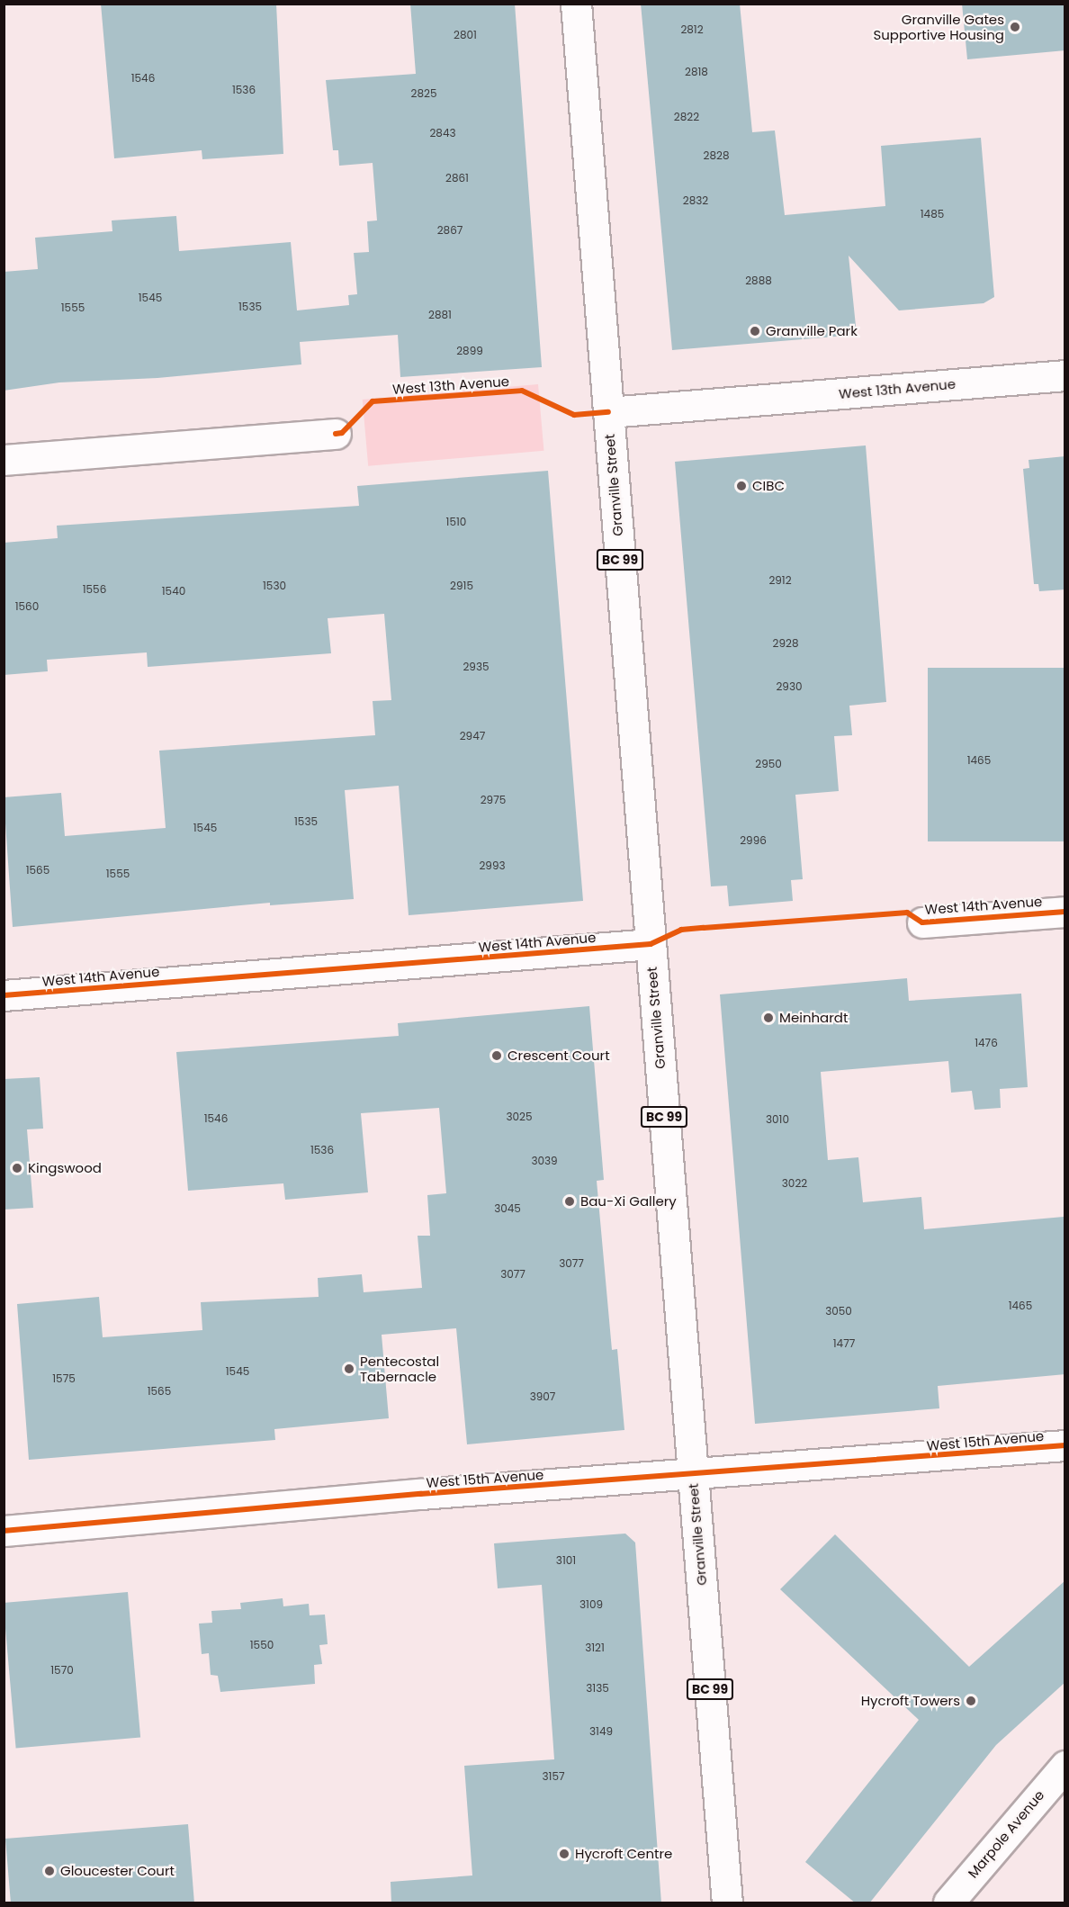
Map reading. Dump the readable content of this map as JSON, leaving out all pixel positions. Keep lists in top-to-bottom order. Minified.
{"streets":{"main road":["West 13th Avenue","Granville Street","BC 99","West 14th Avenue","West 15th Avenue","Marpole Avenue"]},"crossings":[["West 13th Avenue","Granville Street"],["Granville Street","West 14th Avenue"],["Granville Street","West 15th Avenue"]],"places":["Granville Gates Supportive Housing","Granville Park","CIBC","Meinhardt","Crescent Court","Kingswood","Bau-Xi Gallery","Pentecostal Tabernacle","Hycroft Towers","Hycroft Centre","Gloucester Court"],"house_numbers":["2812","2801","2818","1546","1536","2825","2822","2843","2828","2861","2832","1485","2867","2888","1545","1535","1555","2881","2899","1510","2912","1530","2915","1556","1540","1560","2928","2935","2930","2947","1465","2950","2975","1535","1545","2996","2993","1565","1555","1476","3025","1546","3010","1536","3039","3022","3045","3077","3077","1465","3050","1477","1545","1575","1565","3907","3101","3109","1550","3121","1570","3135","3149","3157"]}
